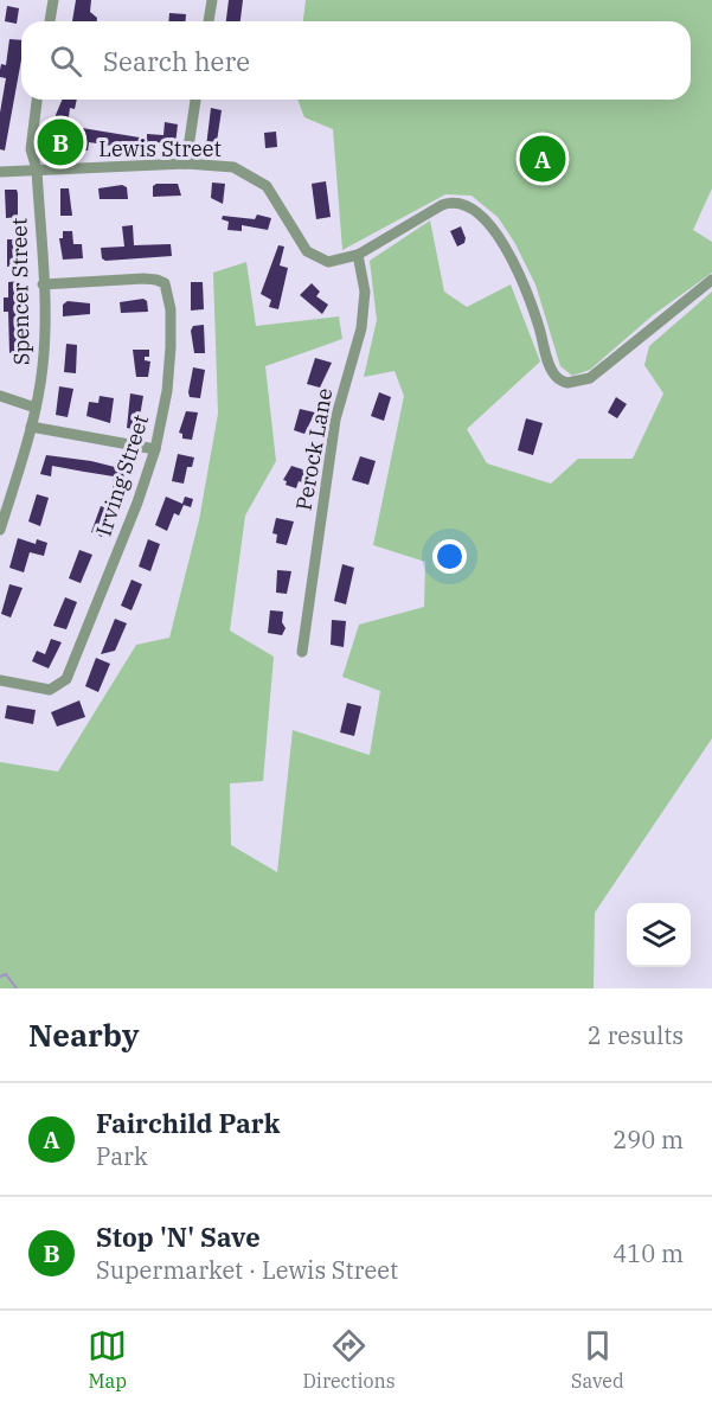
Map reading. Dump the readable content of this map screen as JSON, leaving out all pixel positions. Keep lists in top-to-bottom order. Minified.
{"streets":{"street":["Lewis Street","Spencer Street","Perock Lane","Irving Street"]},"crossings":[["Lewis Street","Spencer Street"],["Lewis Street","Perock Lane"],["Spencer Street","Irving Street"]],"page":{"search":"Search here","pins":["B","A"],"heading":["Nearby","2 results"],"list":[{"mark":"A","name":"Fairchild Park","note":"Park","value":"290 m"},{"mark":"B","name":"Stop 'N' Save","note":"Supermarket · Lewis Street","value":"410 m"}],"nav":["Map","Directions","Saved"]}}
